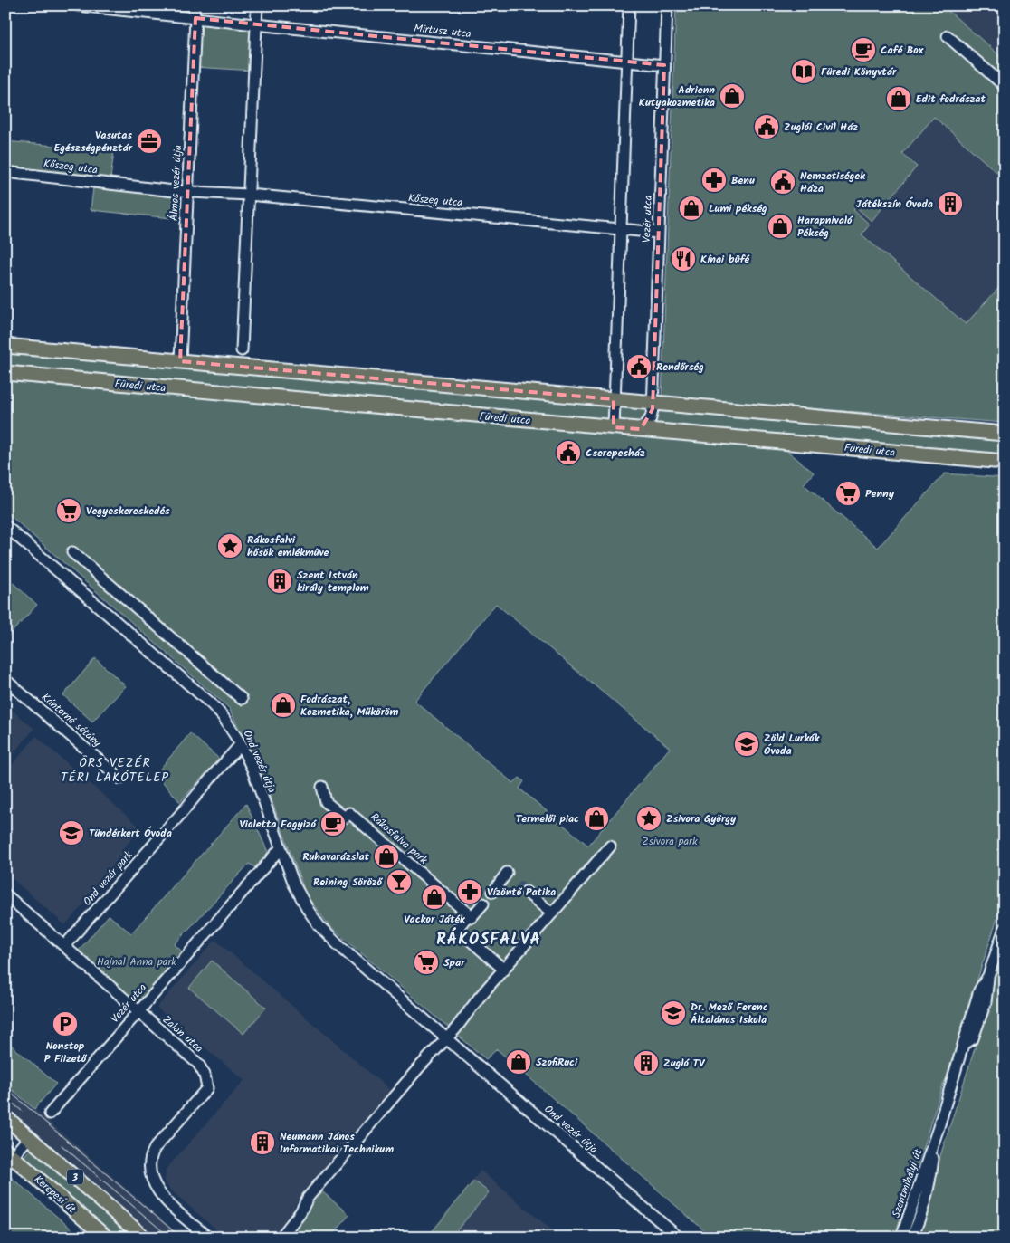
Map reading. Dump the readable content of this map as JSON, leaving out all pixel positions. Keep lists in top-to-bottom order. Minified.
{"streets":{"main road":["Füredi utca","3","Kerepesi út"],"street":["Mirtusz utca","Kőszeg utca","Álmos vezér útja","Vezér utca","Kántorné sétány","Ond vezér útja","Rákosfalva park","Ond vezér park","Zalán utca","Szentmihályi út"]},"crossings":[["Mirtusz utca","Álmos vezér útja"],["Mirtusz utca","Vezér utca"],["Kőszeg utca","Álmos vezér útja"],["Kőszeg utca","Vezér utca"],["Vezér utca","Füredi utca"],["Vezér utca","Ond vezér útja"],["Vezér utca","Zalán utca"],["Ond vezér útja","Ond vezér park"],["Ond vezér park","Zalán utca"]],"districts":["ÖRS VEZÉR TÉRI LAKÓTELEP","RÁKOSFALVA"],"parks":["Zsivora park","Hajnal Anna park"],"places":{"cafe":["Café Box","Violetta Fagyizó"],"library":["Füredi Könyvtár"],"shop":["Adrienn Kutyakozmetika","Edit fodrászat","Lumi pékség","Harapnivaló Pékség","Fodrászat, Kozmetika, Műköröm","Termelői piac","Ruhavarázslat","Vackor Játék","SzofiRuci"],"public building":["Zuglói Civil Ház","Nemzetiségek Háza","Rendőrség","Cserepesház"],"office":["Vasutas Egészségpénztár"],"pharmacy":["Benu","Vízöntő Patika"],"building":["Játékszín Óvoda","Szent István király templom","Zugló TV","Neumann János Informatikai Technikum"],"restaurant":["Kínai büfé"],"supermarket":["Penny","Vegyeskereskedés","Spar"],"place":["Rákosfalvi hősök emlékműve","Zsivora György"],"school or university":["Zöld Lurkók Óvoda","Tündérkert Óvoda","Dr. Mező Ferenc Általános Iskola"],"bar":["Reining Söröző"],"parking":["Nonstop P Fiizető"]}}
